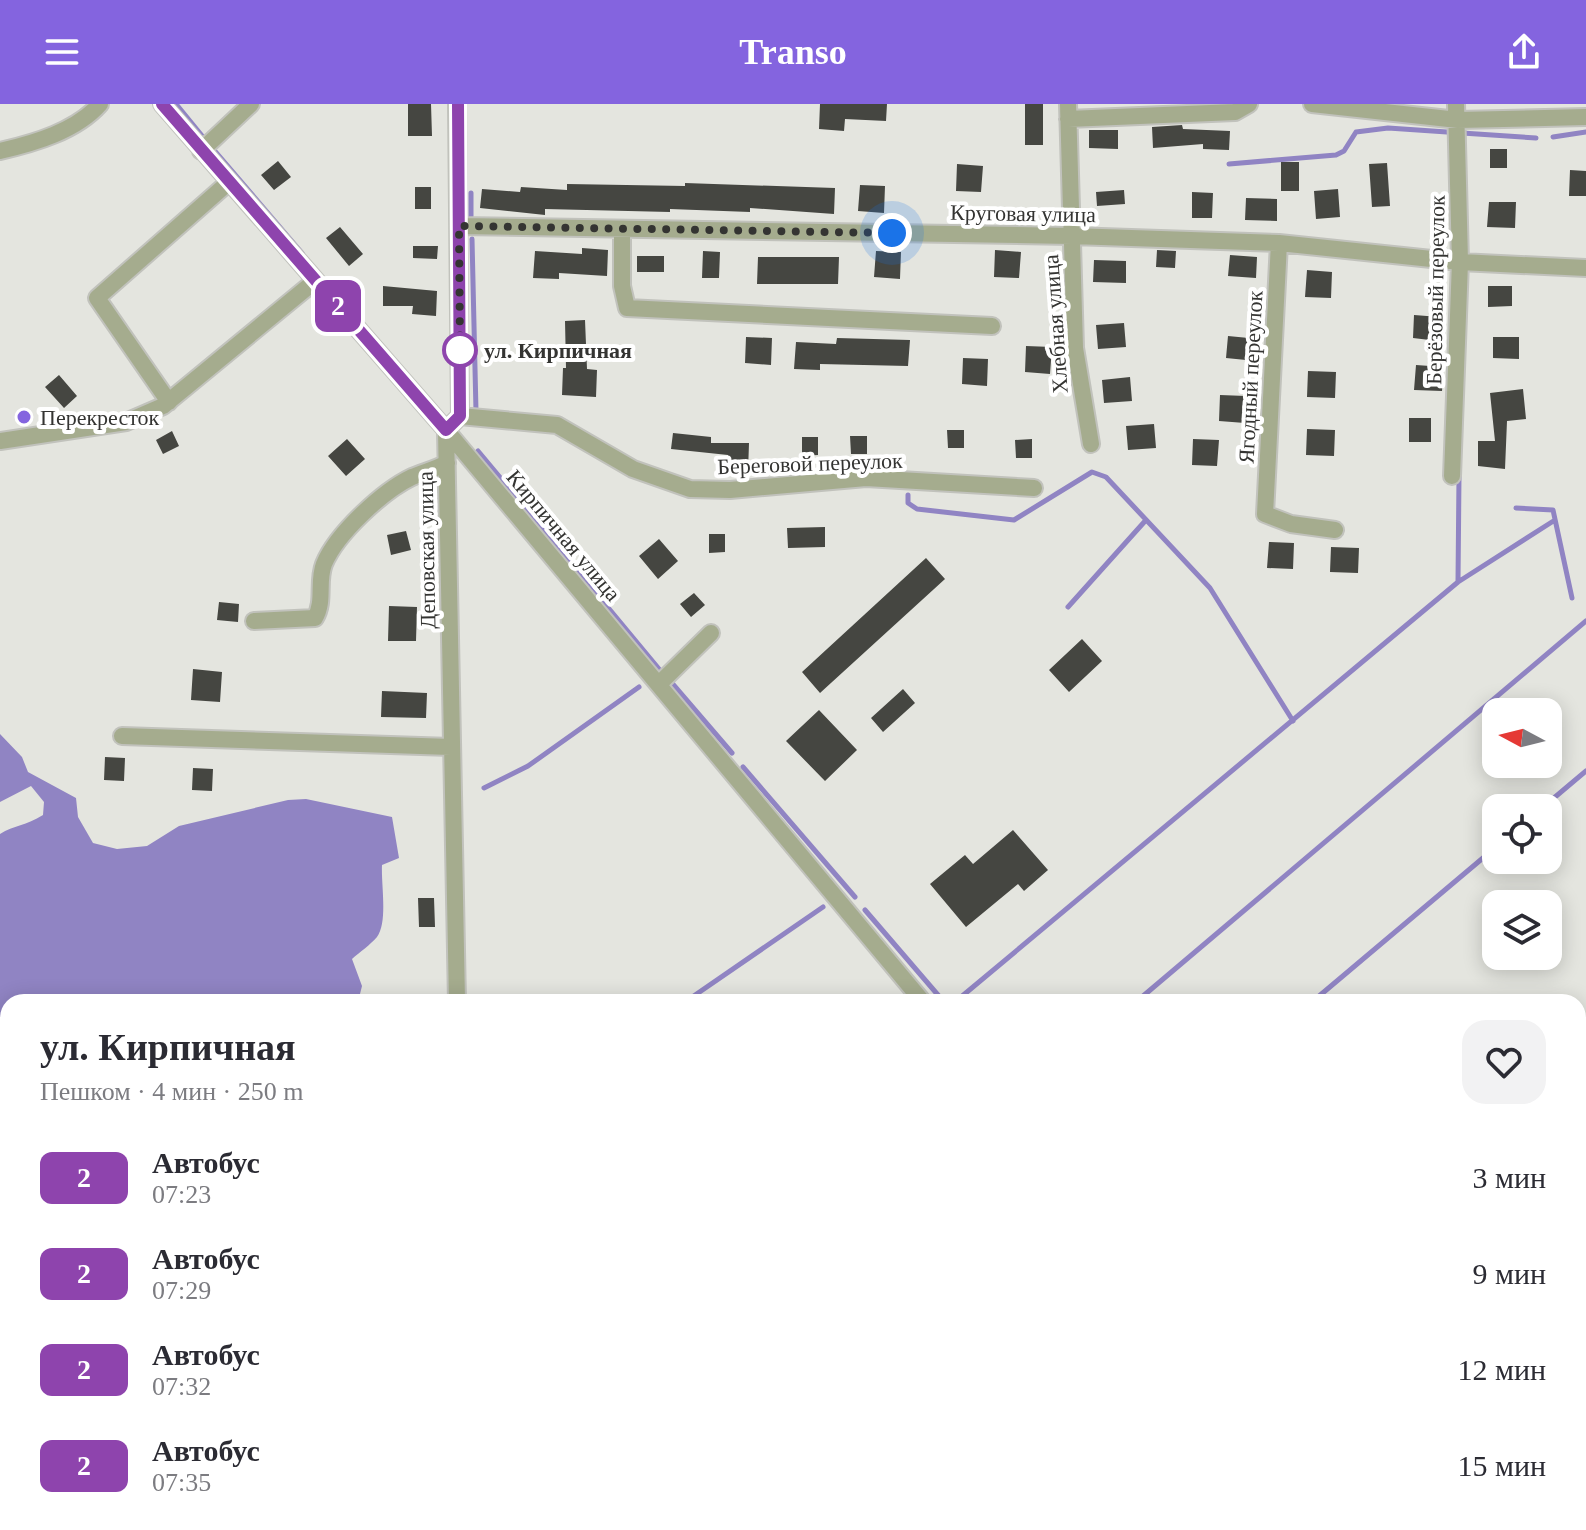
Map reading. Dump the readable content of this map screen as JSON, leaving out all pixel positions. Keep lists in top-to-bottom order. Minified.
{"streets":{"street":["Круговая улица","Берёзовый переулок","Хлебная улица","Ягодный переулок","Береговой переулок","Кирпичная улица","Деповская улица"]},"crossings":[["Круговая улица","Берёзовый переулок"],["Круговая улица","Хлебная улица"],["Круговая улица","Ягодный переулок"],["Кирпичная улица","Деповская улица"]],"places":["ул. Кирпичная","Перекресток"],"lines":["bus line 2"],"north":"left","page":{"header":"Transo","on_map":"2","heading":["ул. Кирпичная","Пешком · 4 мин · 250 m"],"list":[{"mark":"2","name":"Автобус","note":"07:23","value":"3 мин"},{"mark":"2","name":"Автобус","note":"07:29","value":"9 мин"},{"mark":"2","name":"Автобус","note":"07:32","value":"12 мин"},{"mark":"2","name":"Автобус","note":"07:35","value":"15 мин"}]}}
